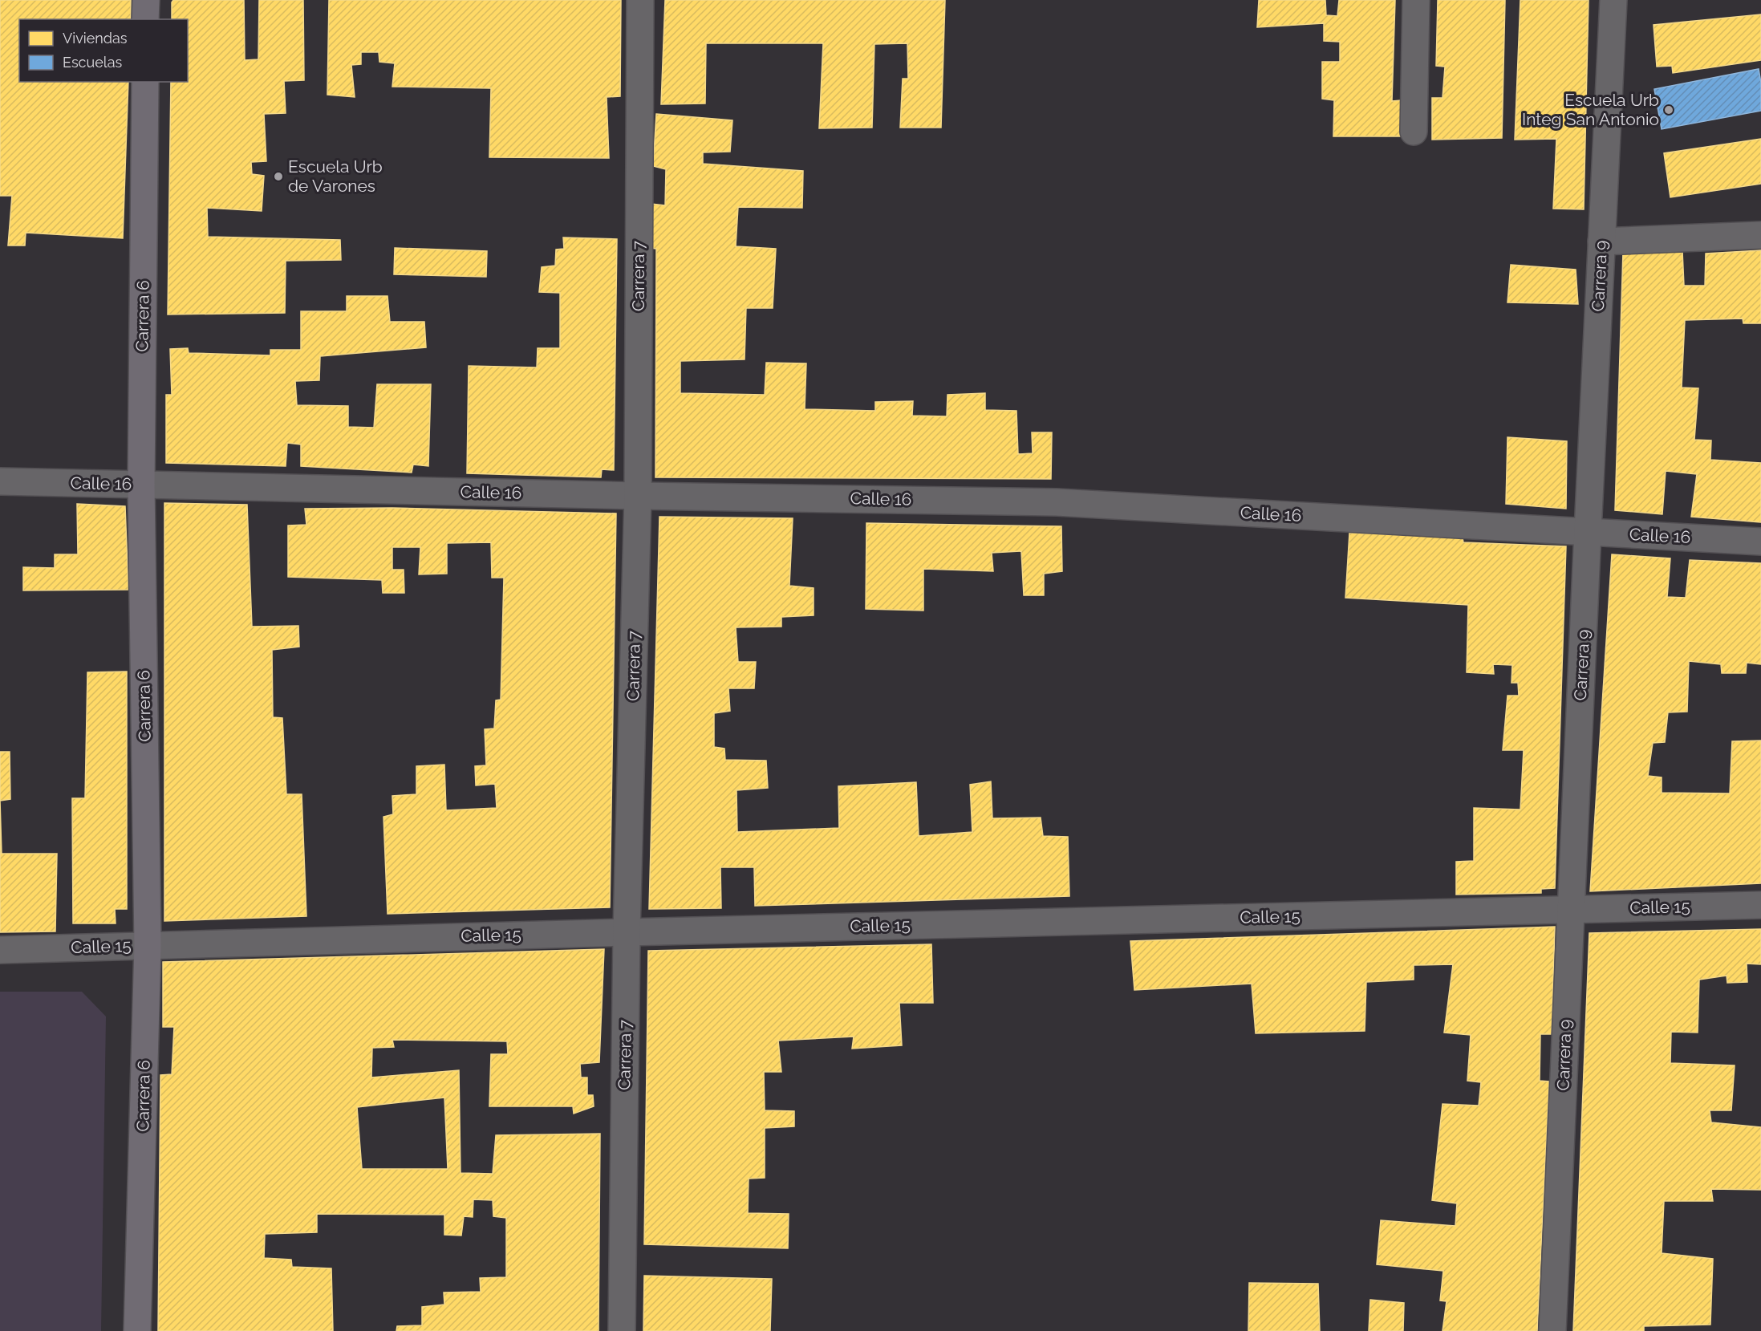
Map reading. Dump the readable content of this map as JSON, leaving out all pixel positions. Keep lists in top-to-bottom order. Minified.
{"streets":{"main road":["Carrera 6"],"street":["Carrera 7","Carrera 9","Calle 16","Calle 15"]},"crossings":[["Carrera 7","Calle 16"],["Carrera 7","Calle 15"],["Carrera 9","Calle 16"],["Carrera 9","Calle 15"],["Carrera 6","Calle 16"],["Carrera 6","Calle 15"]],"places":["Escuela Urb Integ San Antonio","Escuela Urb de Varones"],"legend":["Viviendas","Escuelas"]}
